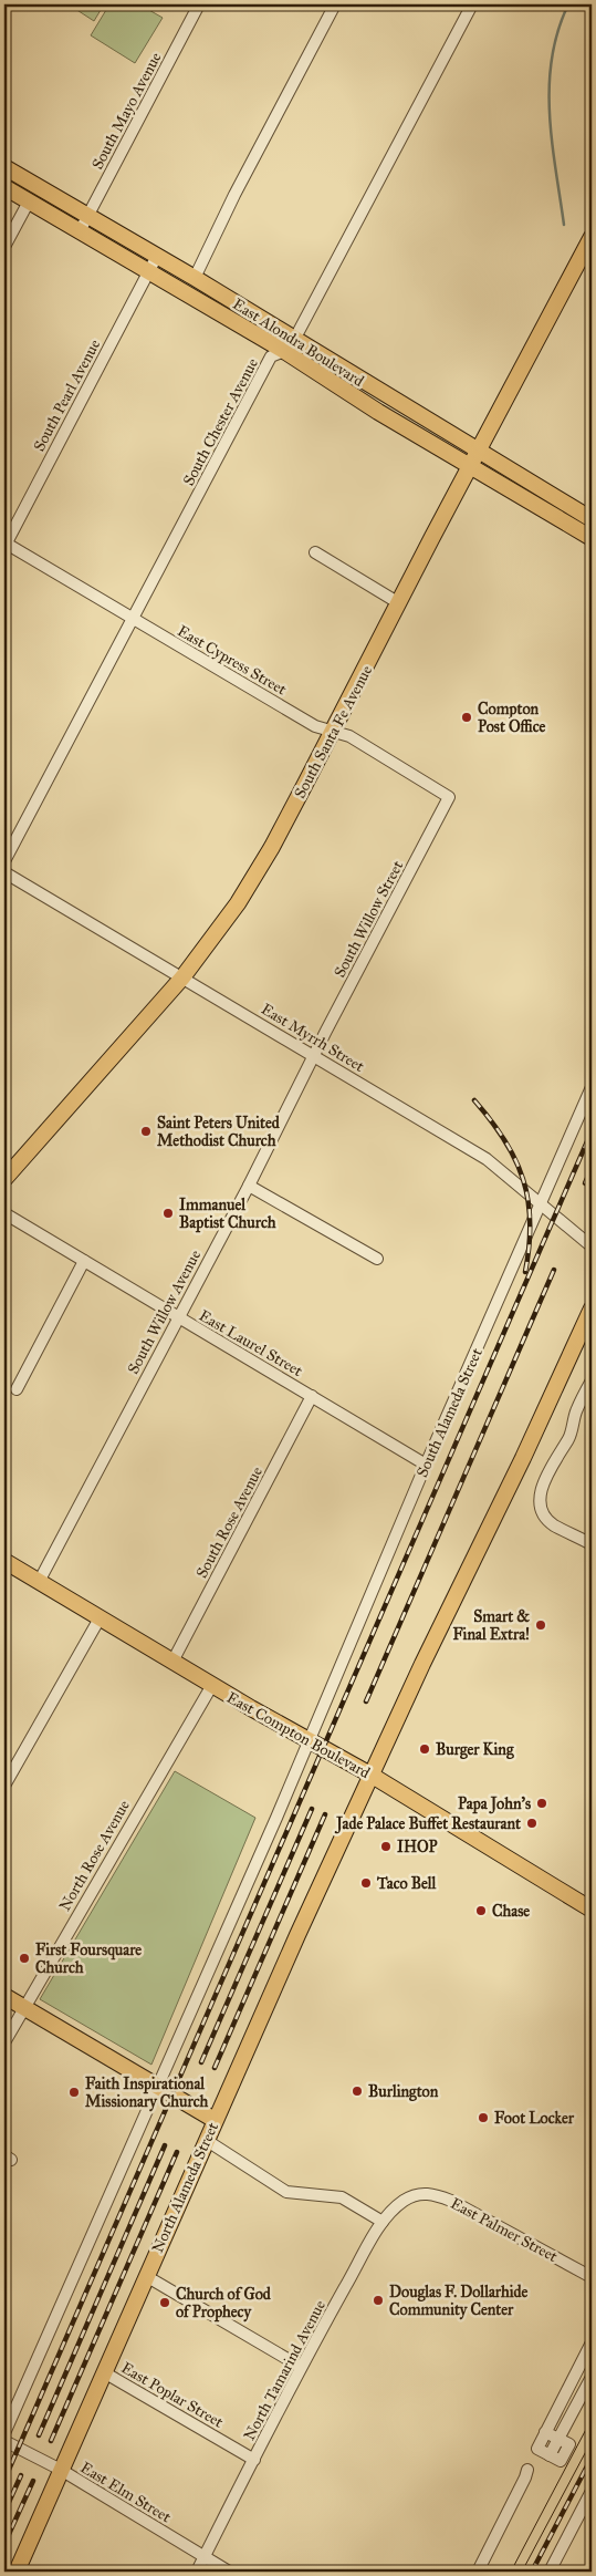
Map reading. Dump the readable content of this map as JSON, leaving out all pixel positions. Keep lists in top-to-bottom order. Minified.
{"streets":{"main road":["East Alondra Boulevard","South Santa Fe Avenue","East Compton Boulevard","North Alameda Street"],"street":["South Mayo Avenue","South Pearl Avenue","South Chester Avenue","East Cypress Street","South Willow Street","East Myrrh Street","South Willow Avenue","East Laurel Street","South Alameda Street","South Rose Avenue","North Rose Avenue","East Palmer Street","North Tamarind Avenue","East Poplar Street","East Elm Street"]},"crossings":[["South Mayo Avenue","East Alondra Boulevard"],["East Alondra Boulevard","South Pearl Avenue"],["East Alondra Boulevard","South Chester Avenue"],["East Alondra Boulevard","South Santa Fe Avenue"],["South Pearl Avenue","East Cypress Street"],["South Chester Avenue","East Cypress Street"],["East Cypress Street","South Santa Fe Avenue"],["East Cypress Street","South Willow Street"],["South Santa Fe Avenue","East Myrrh Street"],["South Willow Street","East Myrrh Street"],["South Willow Street","South Willow Avenue"],["East Myrrh Street","South Willow Avenue"],["East Myrrh Street","South Alameda Street"],["South Willow Avenue","East Laurel Street"],["South Willow Avenue","East Compton Boulevard"],["East Laurel Street","South Alameda Street"],["East Laurel Street","South Rose Avenue"],["South Alameda Street","East Compton Boulevard"],["South Rose Avenue","East Compton Boulevard"],["East Compton Boulevard","North Rose Avenue"],["East Compton Boulevard","North Alameda Street"],["North Alameda Street","East Poplar Street"],["North Alameda Street","East Elm Street"],["East Palmer Street","North Tamarind Avenue"],["North Tamarind Avenue","East Poplar Street"],["North Tamarind Avenue","East Elm Street"]],"places":["Compton Post Office","Saint Peters United Methodist Church","Immanuel Baptist Church","Smart & Final Extra!","Burger King","Papa John's","Jade Palace Buffet Restaurant","IHOP","Taco Bell","Chase","First Foursquare Church","Burlington","Faith Inspirational Missionary Church","Foot Locker","Douglas F. Dollarhide Community Center","Church of God of Prophecy"]}
